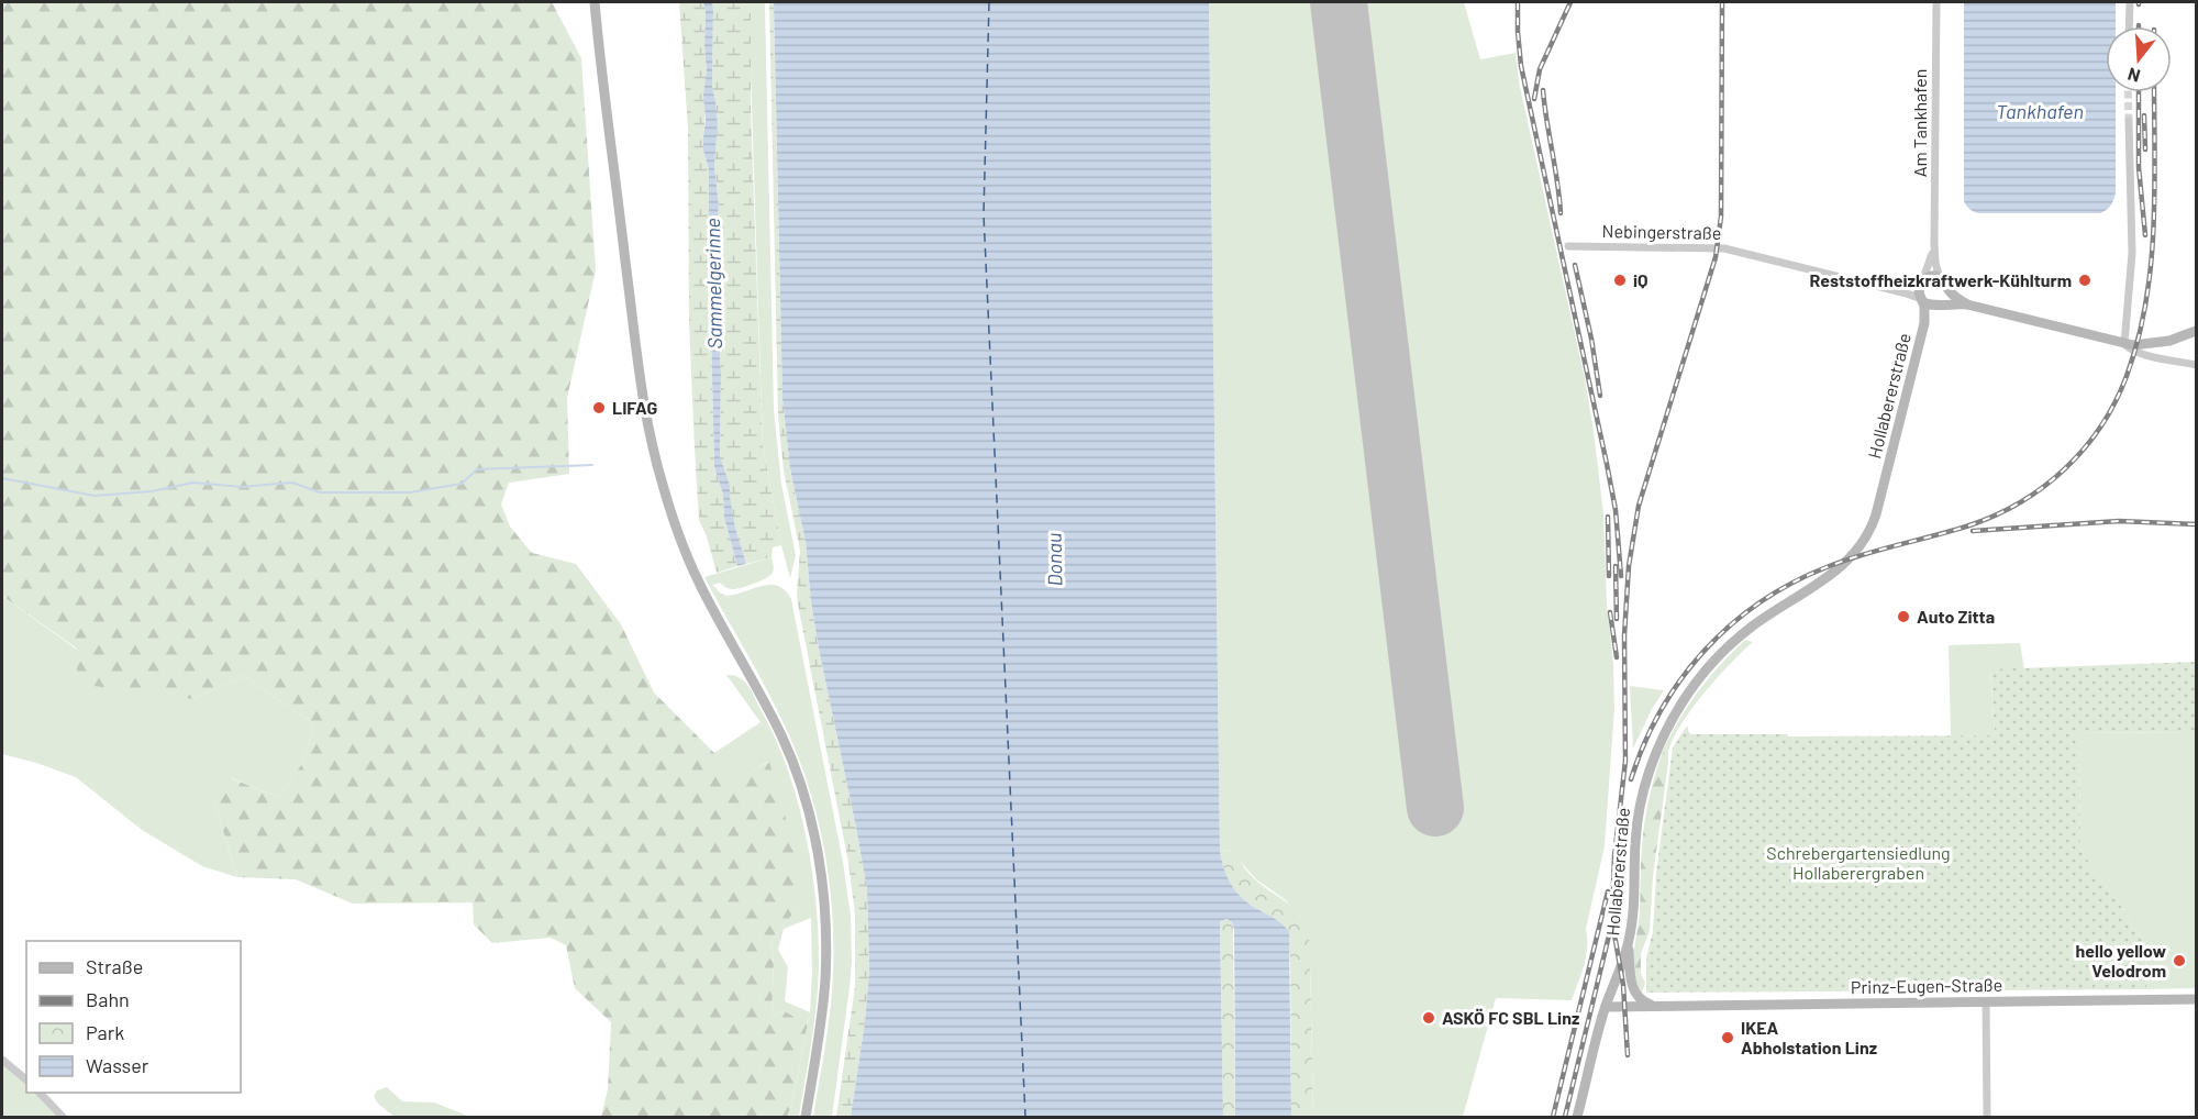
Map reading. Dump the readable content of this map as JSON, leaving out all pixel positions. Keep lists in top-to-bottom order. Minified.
{"streets":{"street":["Am Tankhafen","Nebingerstraße","Hollabererstraße","Prinz-Eugen-Straße"]},"crossings":[["Am Tankhafen","Nebingerstraße"],["Am Tankhafen","Hollabererstraße"],["Nebingerstraße","Hollabererstraße"],["Hollabererstraße","Prinz-Eugen-Straße"]],"water":["Tankhafen","Sammelgerinne","Donau"],"parks":["Schrebergartensiedlung Hollaberergraben"],"places":["iQ","Reststoffheizkraftwerk-Kühlturm","LIFAG","Auto Zitta","hello yellow Velodrom","ASKÖ FC SBL Linz","IKEA Abholstation Linz"],"legend":["Straße","Bahn","Park","Wasser"],"north":"bottom"}
